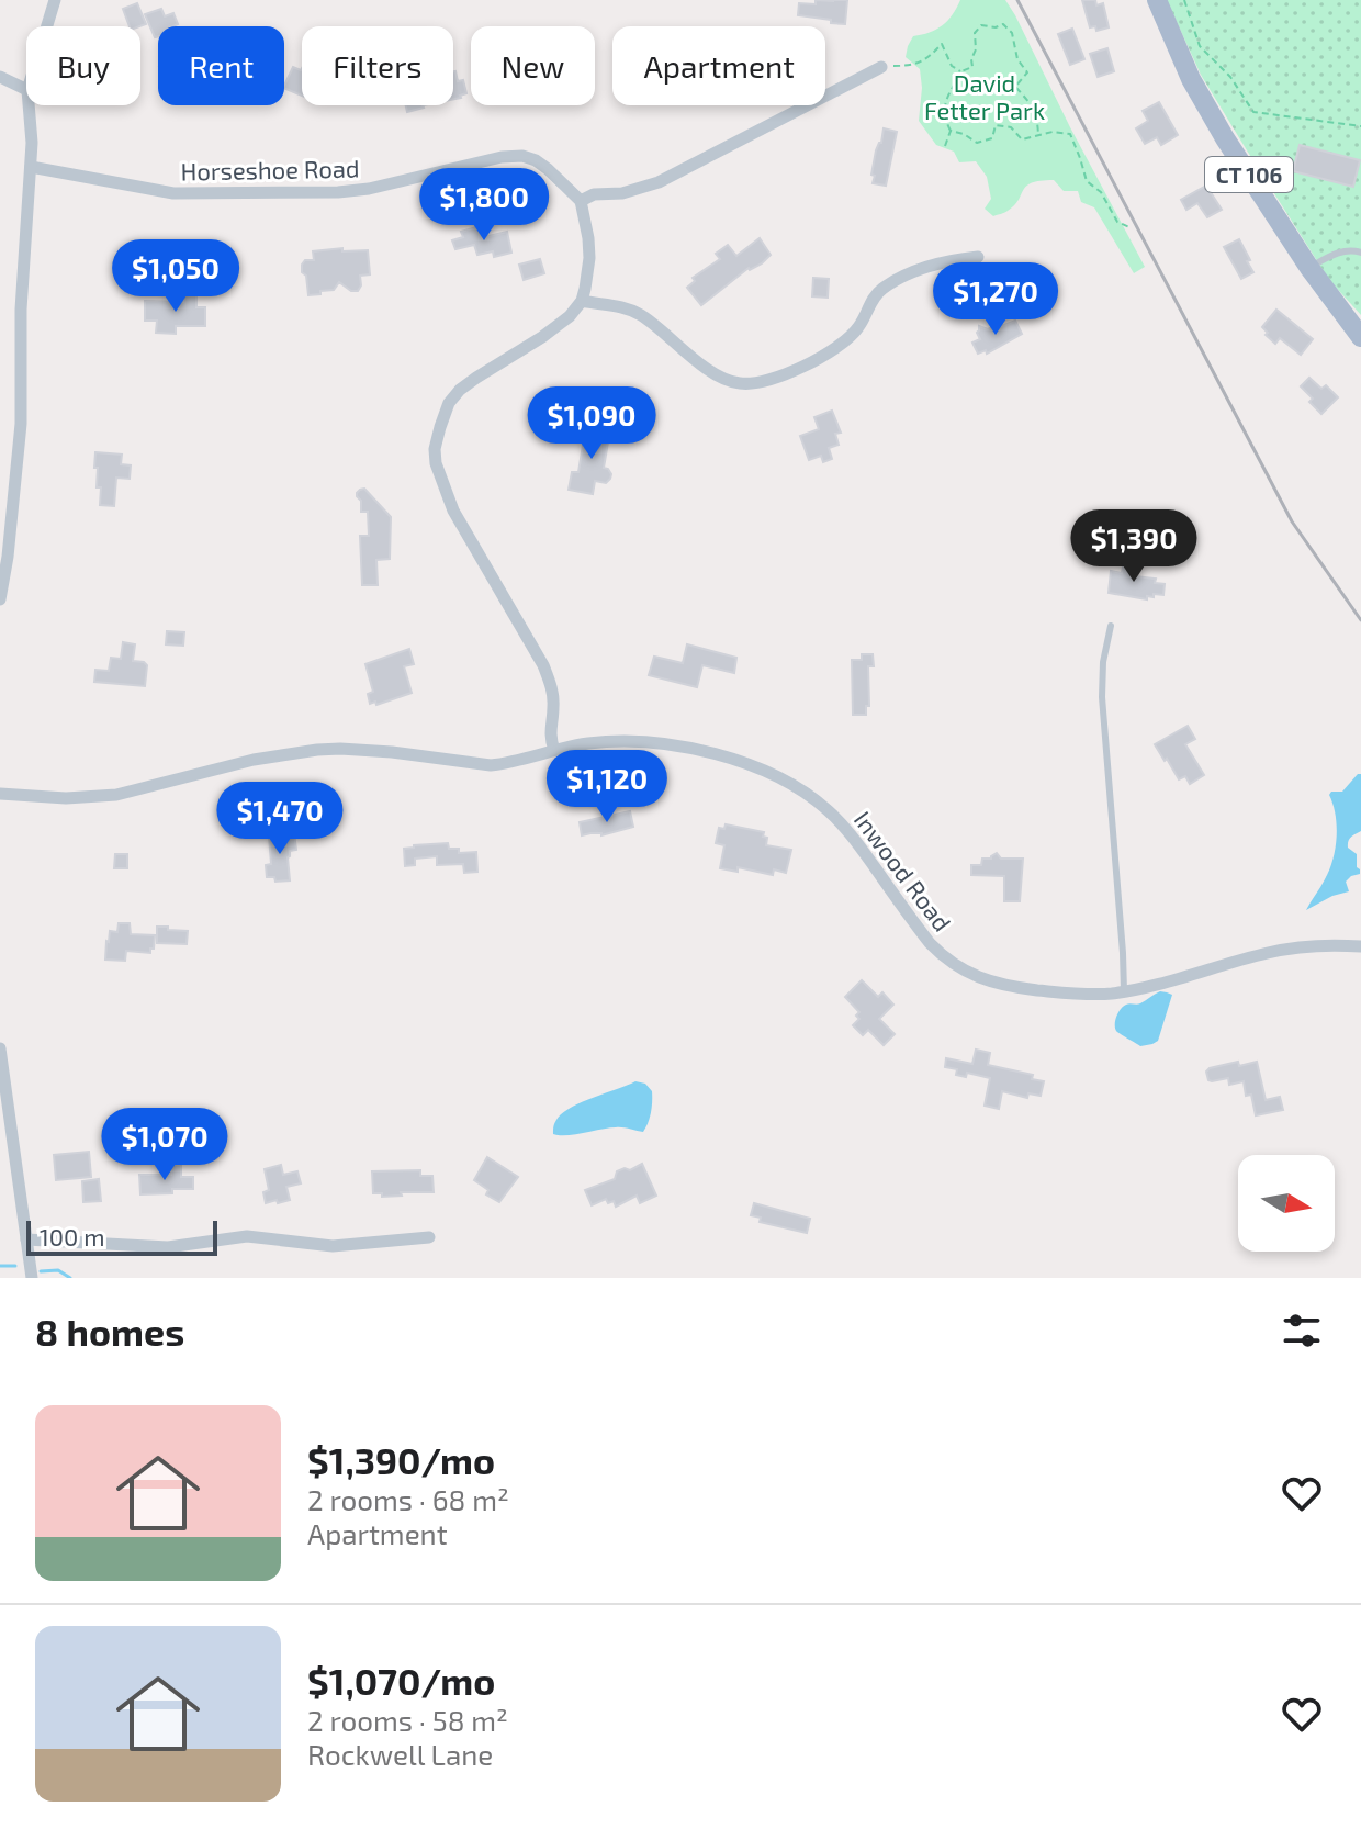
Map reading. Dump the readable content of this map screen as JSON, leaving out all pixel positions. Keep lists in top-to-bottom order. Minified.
{"streets":{"main road":["CT 106"],"street":["Horseshoe Road","Inwood Road"]},"parks":["David Fetter Park"],"scale_bar":"100 m","north":"right","page":{"chip":["Buy","Rent","Filters","New","Apartment"],"price":["$1,800","$1,050","$1,270","$1,090","$1,390","$1,120","$1,470","$1,070"],"scale":"100 m","heading":"8 homes","list":[{"name":"$1,390/mo","note":"2 rooms · 68 m² · Apartment"},{"name":"$1,070/mo","note":"2 rooms · 58 m² · Rockwell Lane"}]}}
